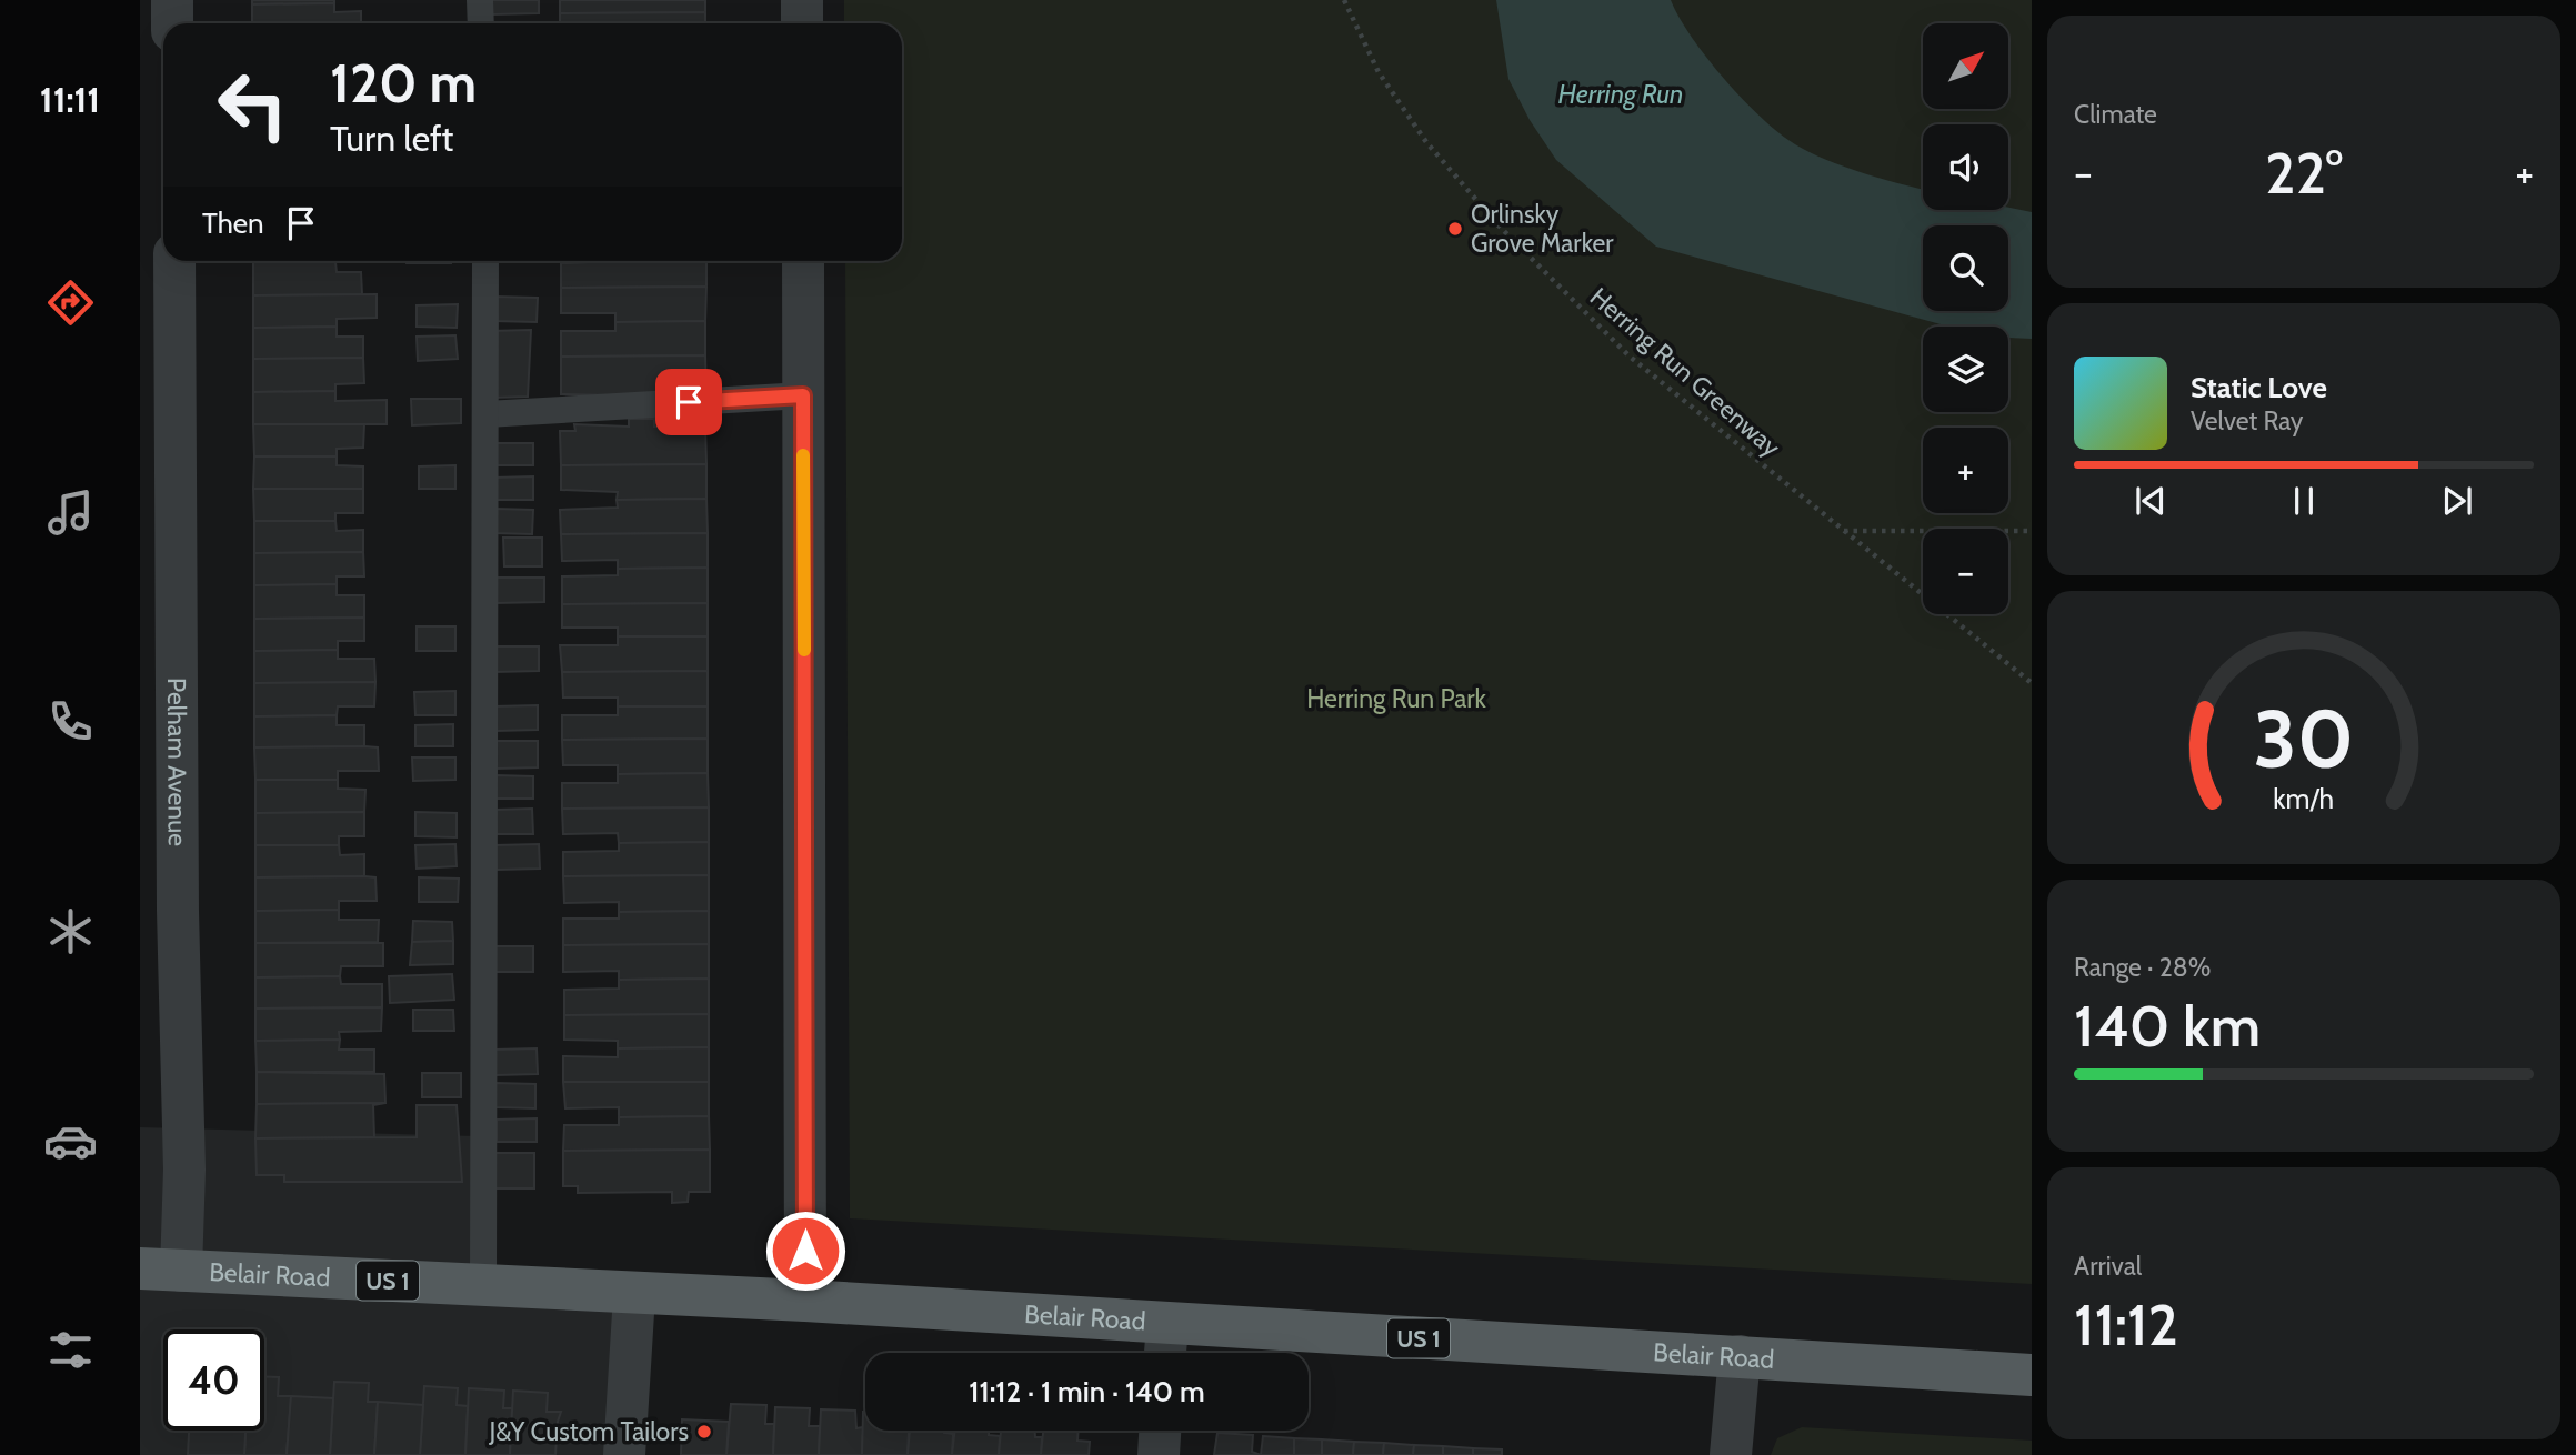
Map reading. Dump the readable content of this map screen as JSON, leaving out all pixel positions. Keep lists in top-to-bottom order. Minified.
{"streets":{"main road":["Belair Road","US 1"],"street":["Pelham Avenue"],"path":["Herring Run Greenway"]},"crossings":[["Pelham Avenue","Belair Road"]],"water":["Herring Run"],"parks":["Herring Run Park"],"places":["Orlinsky Grove Marker","J&Y Custom Tailors"],"north":"top right","page":{"tabs":"11:11","tile":["Climate",["Range · 28%","140 km"],["Arrival","11:12"]],"map_buttons":["+","−"],"turn":["120 m","Turn left"],"heat":["−","22°","+"],"then":"Then","song":["Static Love","Velvet Ray"],"limit":"40","trip":"11:12 · 1 min · 140 m","gauge":["30","km/h"]}}
